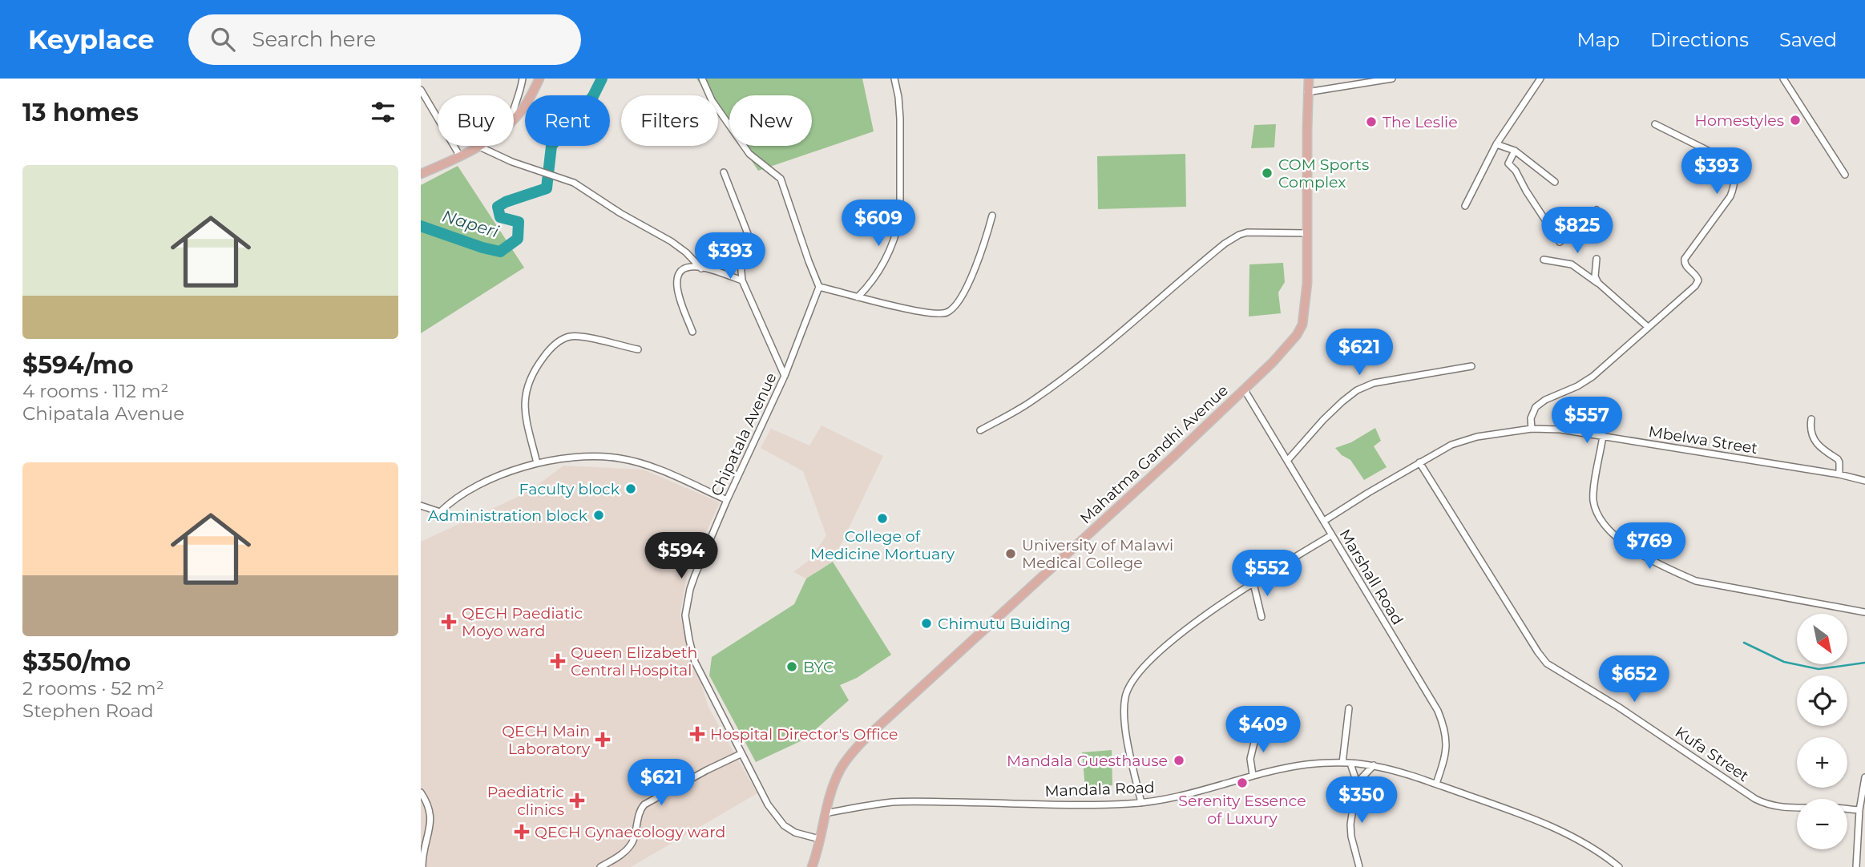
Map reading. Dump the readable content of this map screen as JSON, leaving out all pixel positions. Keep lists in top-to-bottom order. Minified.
{"streets":{"main road":["Mahatma Gandhi Avenue"],"street":["Chipatala Avenue","Mbelwa Street","Marshall Road","Kufa Street","Mandala Road"]},"crossings":[["Chipatala Avenue","Mahatma Gandhi Avenue"],["Mbelwa Street","Marshall Road"],["Mbelwa Street","Kufa Street"],["Mahatma Gandhi Avenue","Marshall Road"],["Mahatma Gandhi Avenue","Mandala Road"],["Marshall Road","Mandala Road"]],"water":["Naperi"],"places":{"other":["Homestyles","The Leslie","COM Sports Complex","Faculty block","Administration block","College of Medicine Mortuary","University of Malawi Medical College","Chimutu Buiding","BYC","Mandala Guesthause","Serenity Essence of Luxury"],"health":["QECH Paediatic Moyo ward","Queen Elizabeth Central Hospital","Hospital Director's Office","QECH Main Laboratory","Paediatric clinics","QECH Gynaecology ward"]},"north":"bottom right","page":{"header":"Keyplace","search":"Search here","nav":["Map","Directions","Saved"],"heading":"13 homes","chip":["Buy","Rent","Filters","New"],"list":[{"name":"$594/mo","note":"4 rooms · 112 m² · Chipatala Avenue"},{"name":"$350/mo","note":"2 rooms · 52 m² · Stephen Road"}],"price":["$393","$609","$825","$393","$621","$557","$769","$594","$552","$652","$409","$621","$350"],"map_buttons":["+","−"]}}
